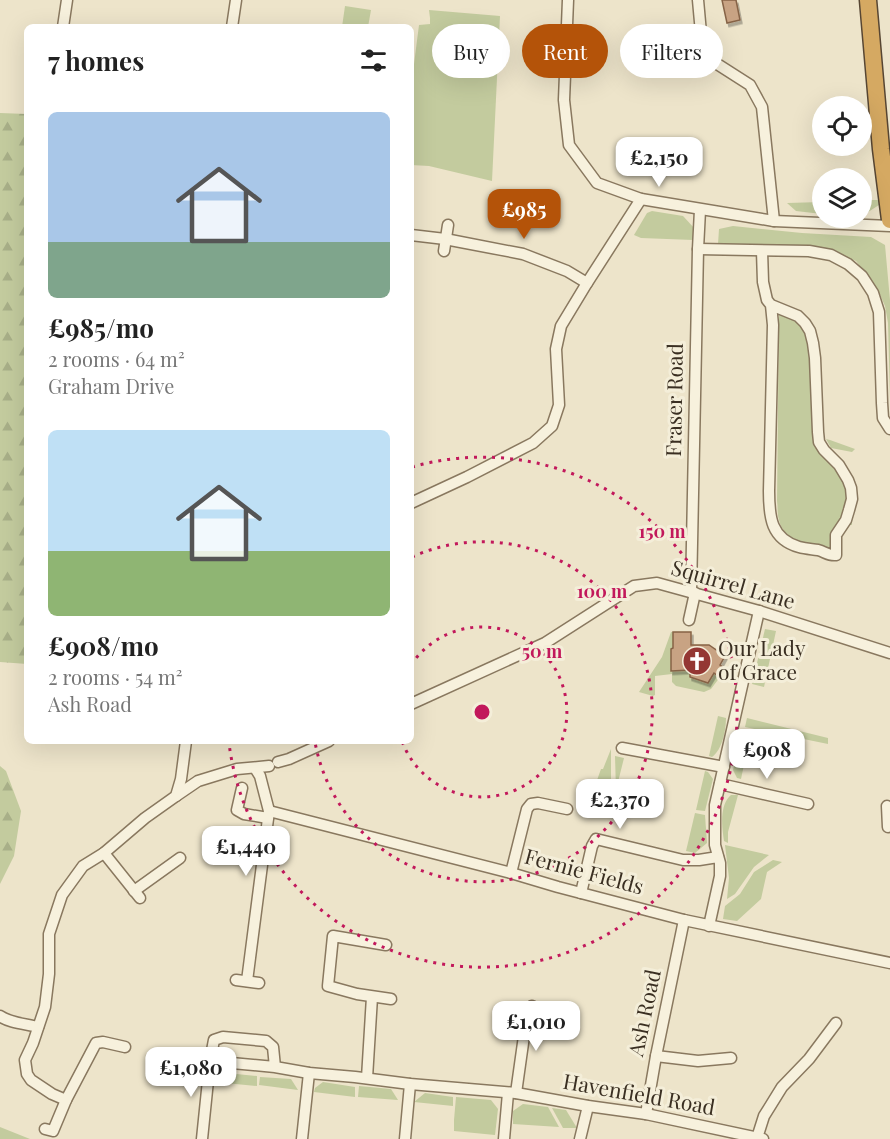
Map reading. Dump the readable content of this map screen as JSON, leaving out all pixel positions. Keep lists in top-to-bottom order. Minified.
{"streets":{"street":["Fraser Road","Squirrel Lane","Fernie Fields","Ash Road","Havenfield Road"]},"crossings":[["Fraser Road","Squirrel Lane"],["Fernie Fields","Ash Road"],["Ash Road","Havenfield Road"]],"places":{"church":["Our Lady of Grace"]},"page":{"chip":["Buy","Rent","Filters"],"heading":"7 homes","list":[{"name":"£985/mo","note":"2 rooms · 64 m² · Graham Drive"},{"name":"£908/mo","note":"2 rooms · 54 m² · Ash Road"}],"price":["£2,150","£985","£908","£2,370","£1,440","£1,010","£1,080"]},"rings":["150 m","100 m","50 m"]}
